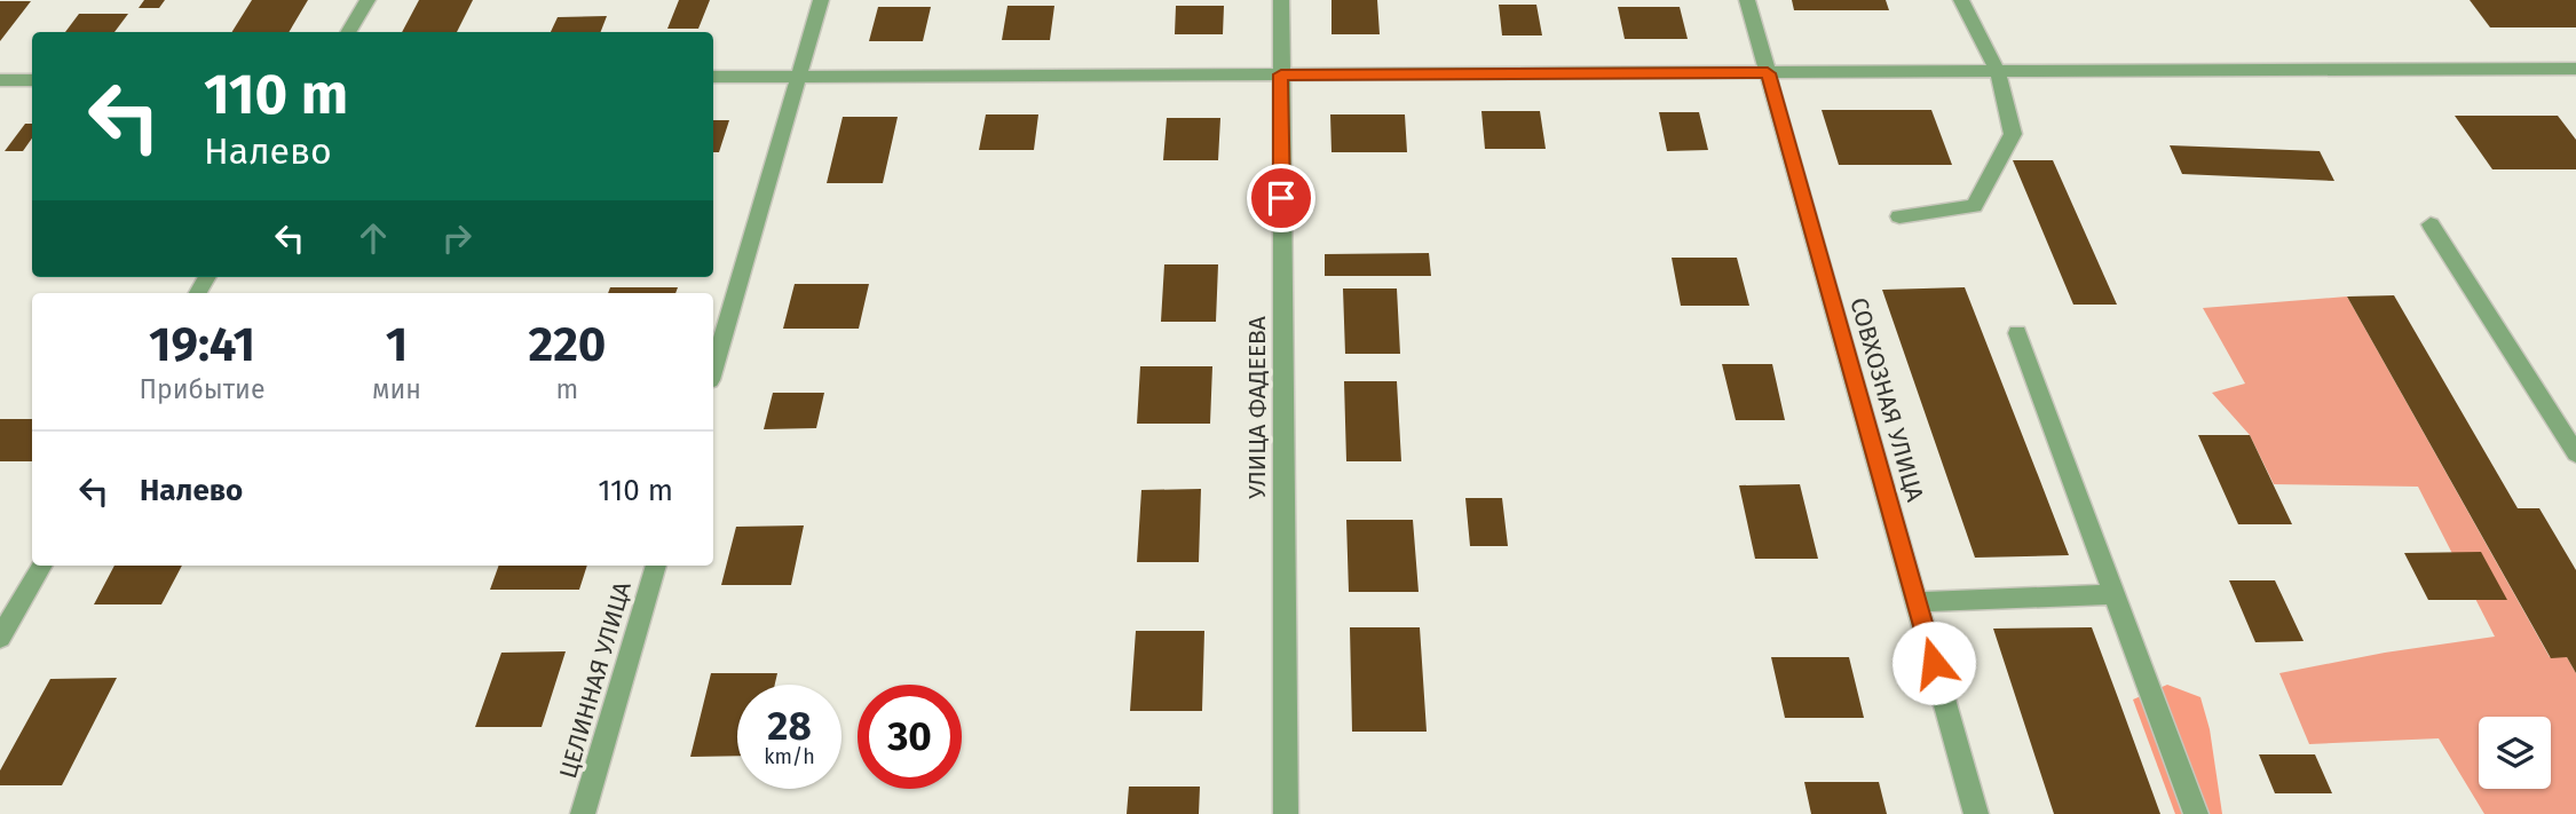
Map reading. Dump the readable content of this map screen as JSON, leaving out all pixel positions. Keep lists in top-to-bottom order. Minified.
{"streets":{"street":["СОВХОЗНАЯ УЛИЦА","УЛИЦА ФАДЕЕВА","ЦЕЛИННАЯ УЛИЦА"]},"page":{"turn":["110 m","Налево"],"eta":["19:41","Прибытие","1","мин","220","m"],"list":[{"name":"Налево","value":"110 m"}],"speed":"28 km/h","limit":"30"}}
